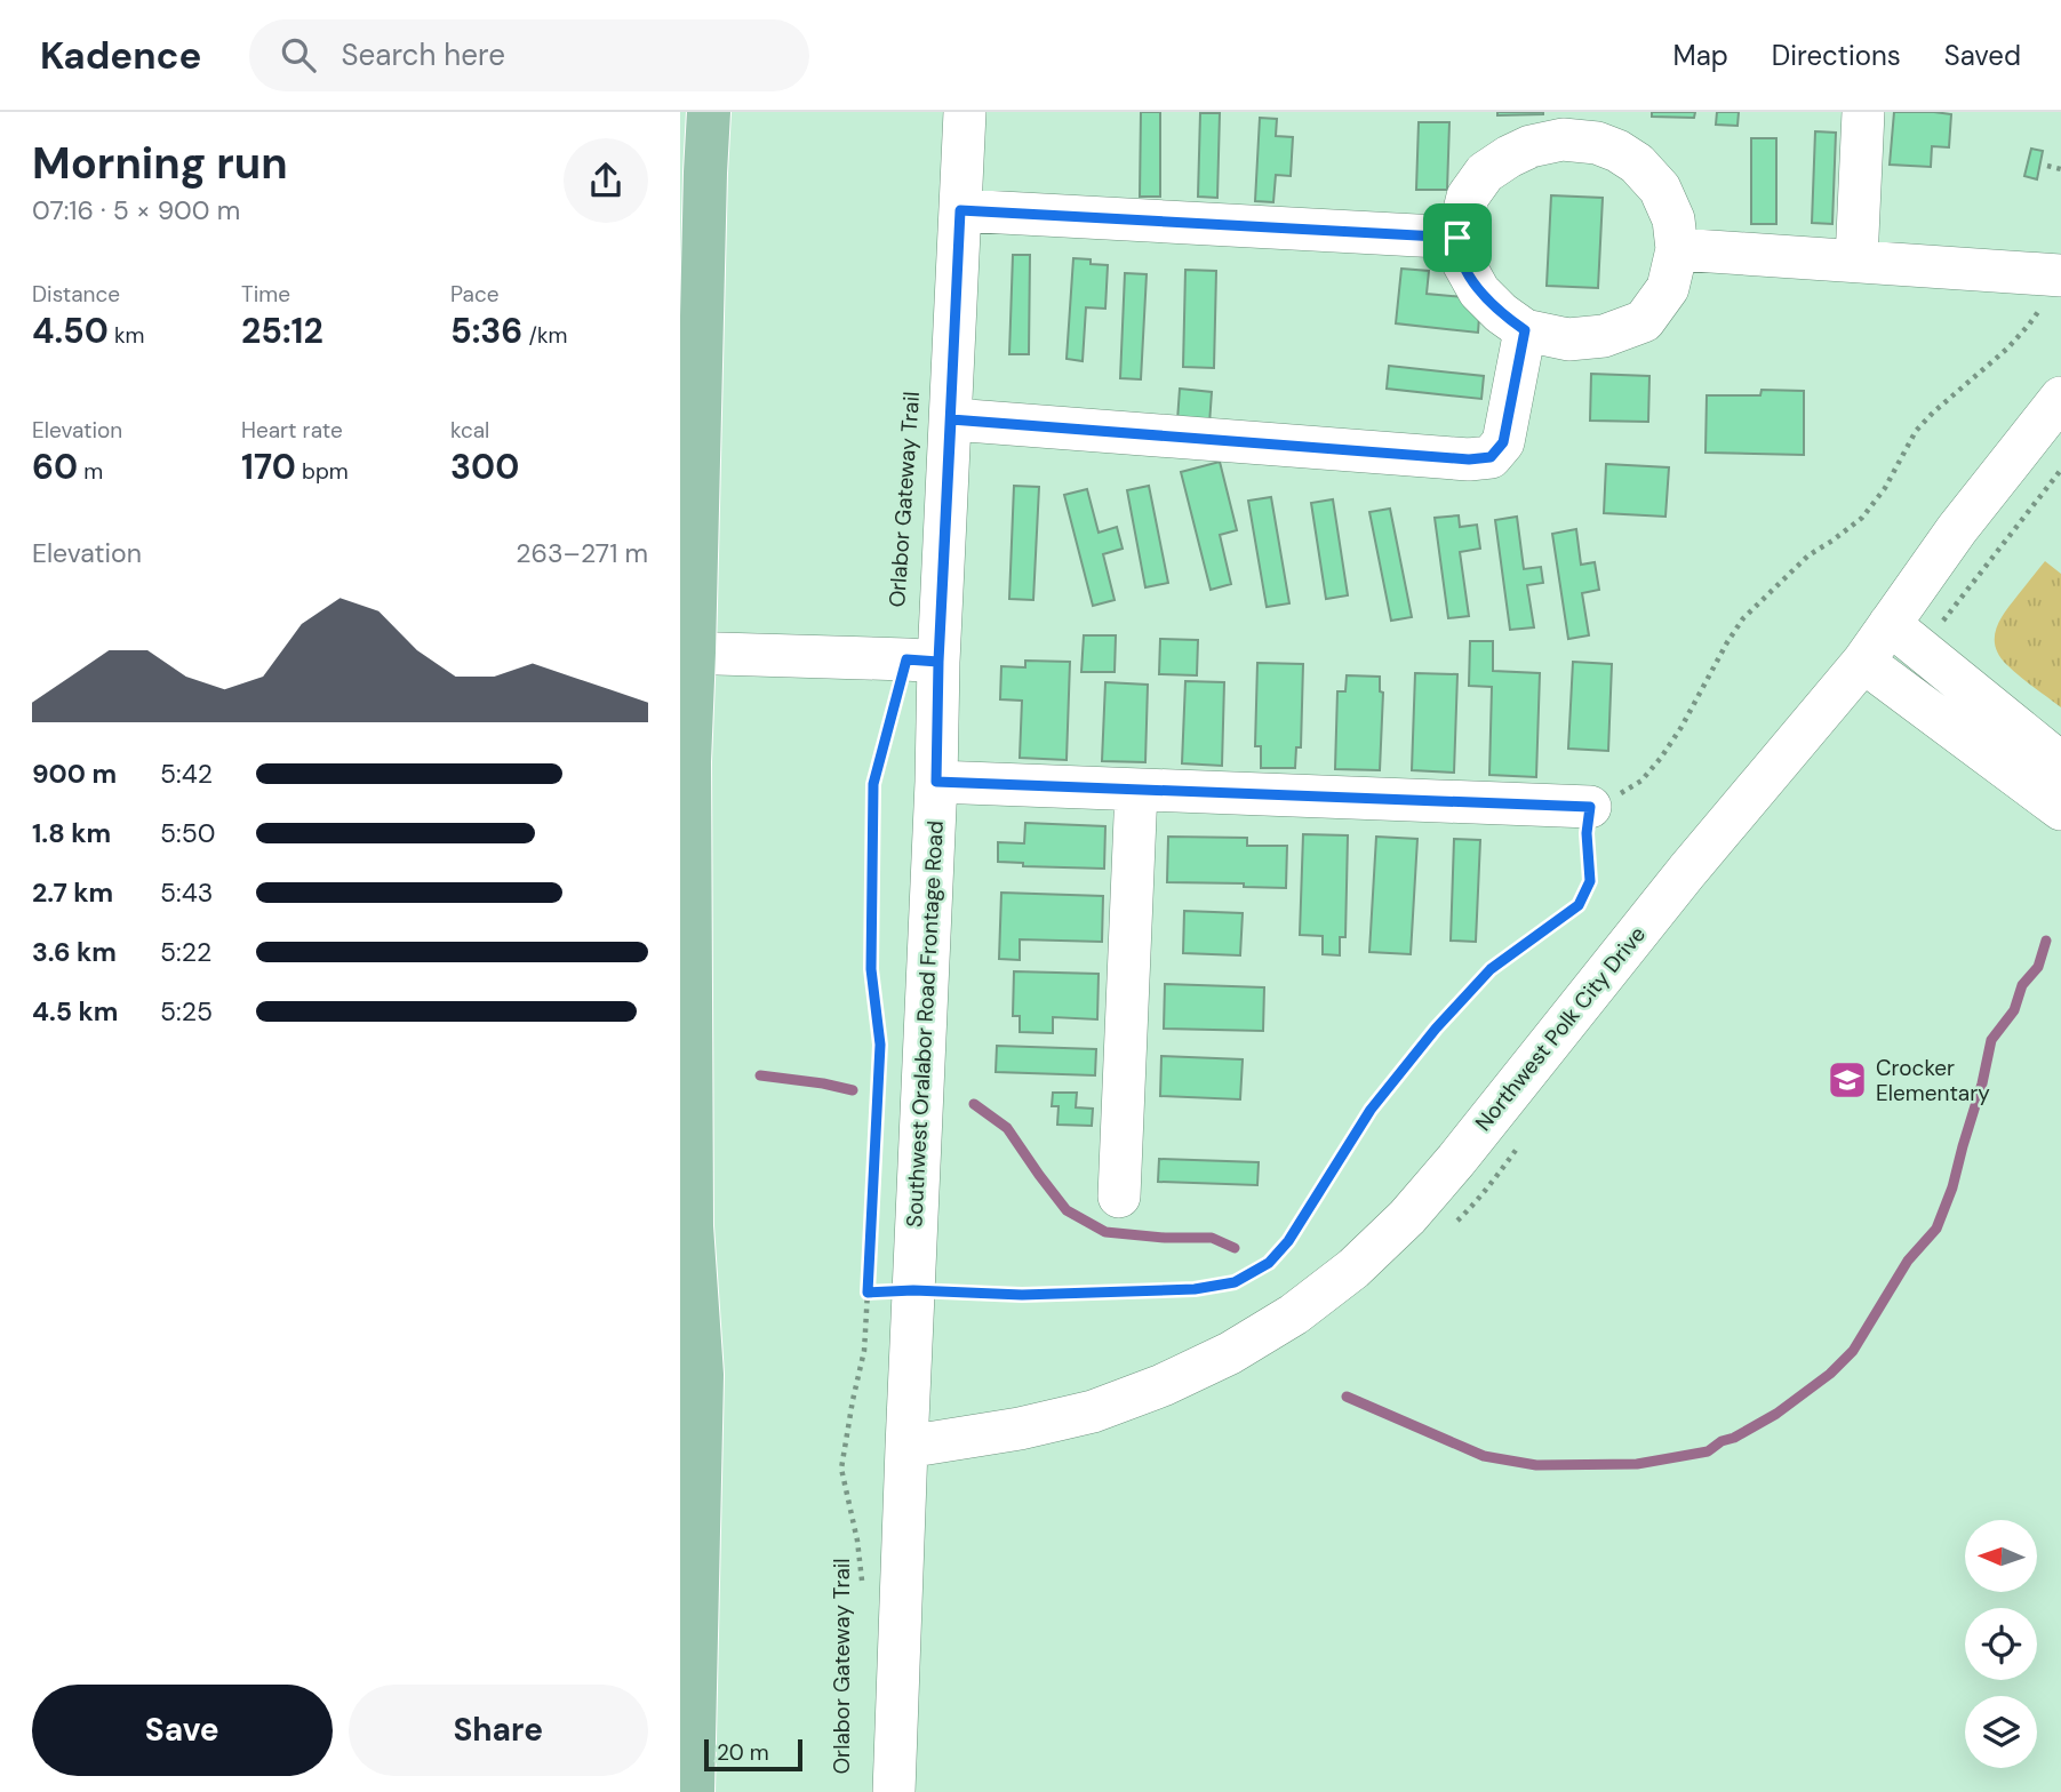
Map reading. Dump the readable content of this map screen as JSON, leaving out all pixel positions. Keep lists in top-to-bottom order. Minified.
{"streets":{"street":["Southwest Oralabor Road Frontage Road","Northwest Polk City Drive"],"path":["Orlabor Gateway Trail"]},"crossings":[["Orlabor Gateway Trail","Southwest Oralabor Road Frontage Road"],["Southwest Oralabor Road Frontage Road","Northwest Polk City Drive"]],"places":{"school or university":["Crocker Elementary"]},"scale_bar":"20 m","north":"left","page":{"header":"Kadence","search":"Search here","nav":["Map","Directions","Saved"],"heading":["Morning run","07:16 · 5 × 900 m"],"stats":[["Distance","4.50 km"],["Time","25:12"],["Pace","5:36 /km"],["Elevation","60 m"],["Heart rate","170 bpm"],["kcal","300"]],"chart":["Elevation","263–271 m"],"list":[{"name":"900 m","note":"5:42"},{"name":"1.8 km","note":"5:50"},{"name":"2.7 km","note":"5:43"},{"name":"3.6 km","note":"5:22"},{"name":"4.5 km","note":"5:25"}],"buttons":["Save","Share"],"scale":"20 m"}}
